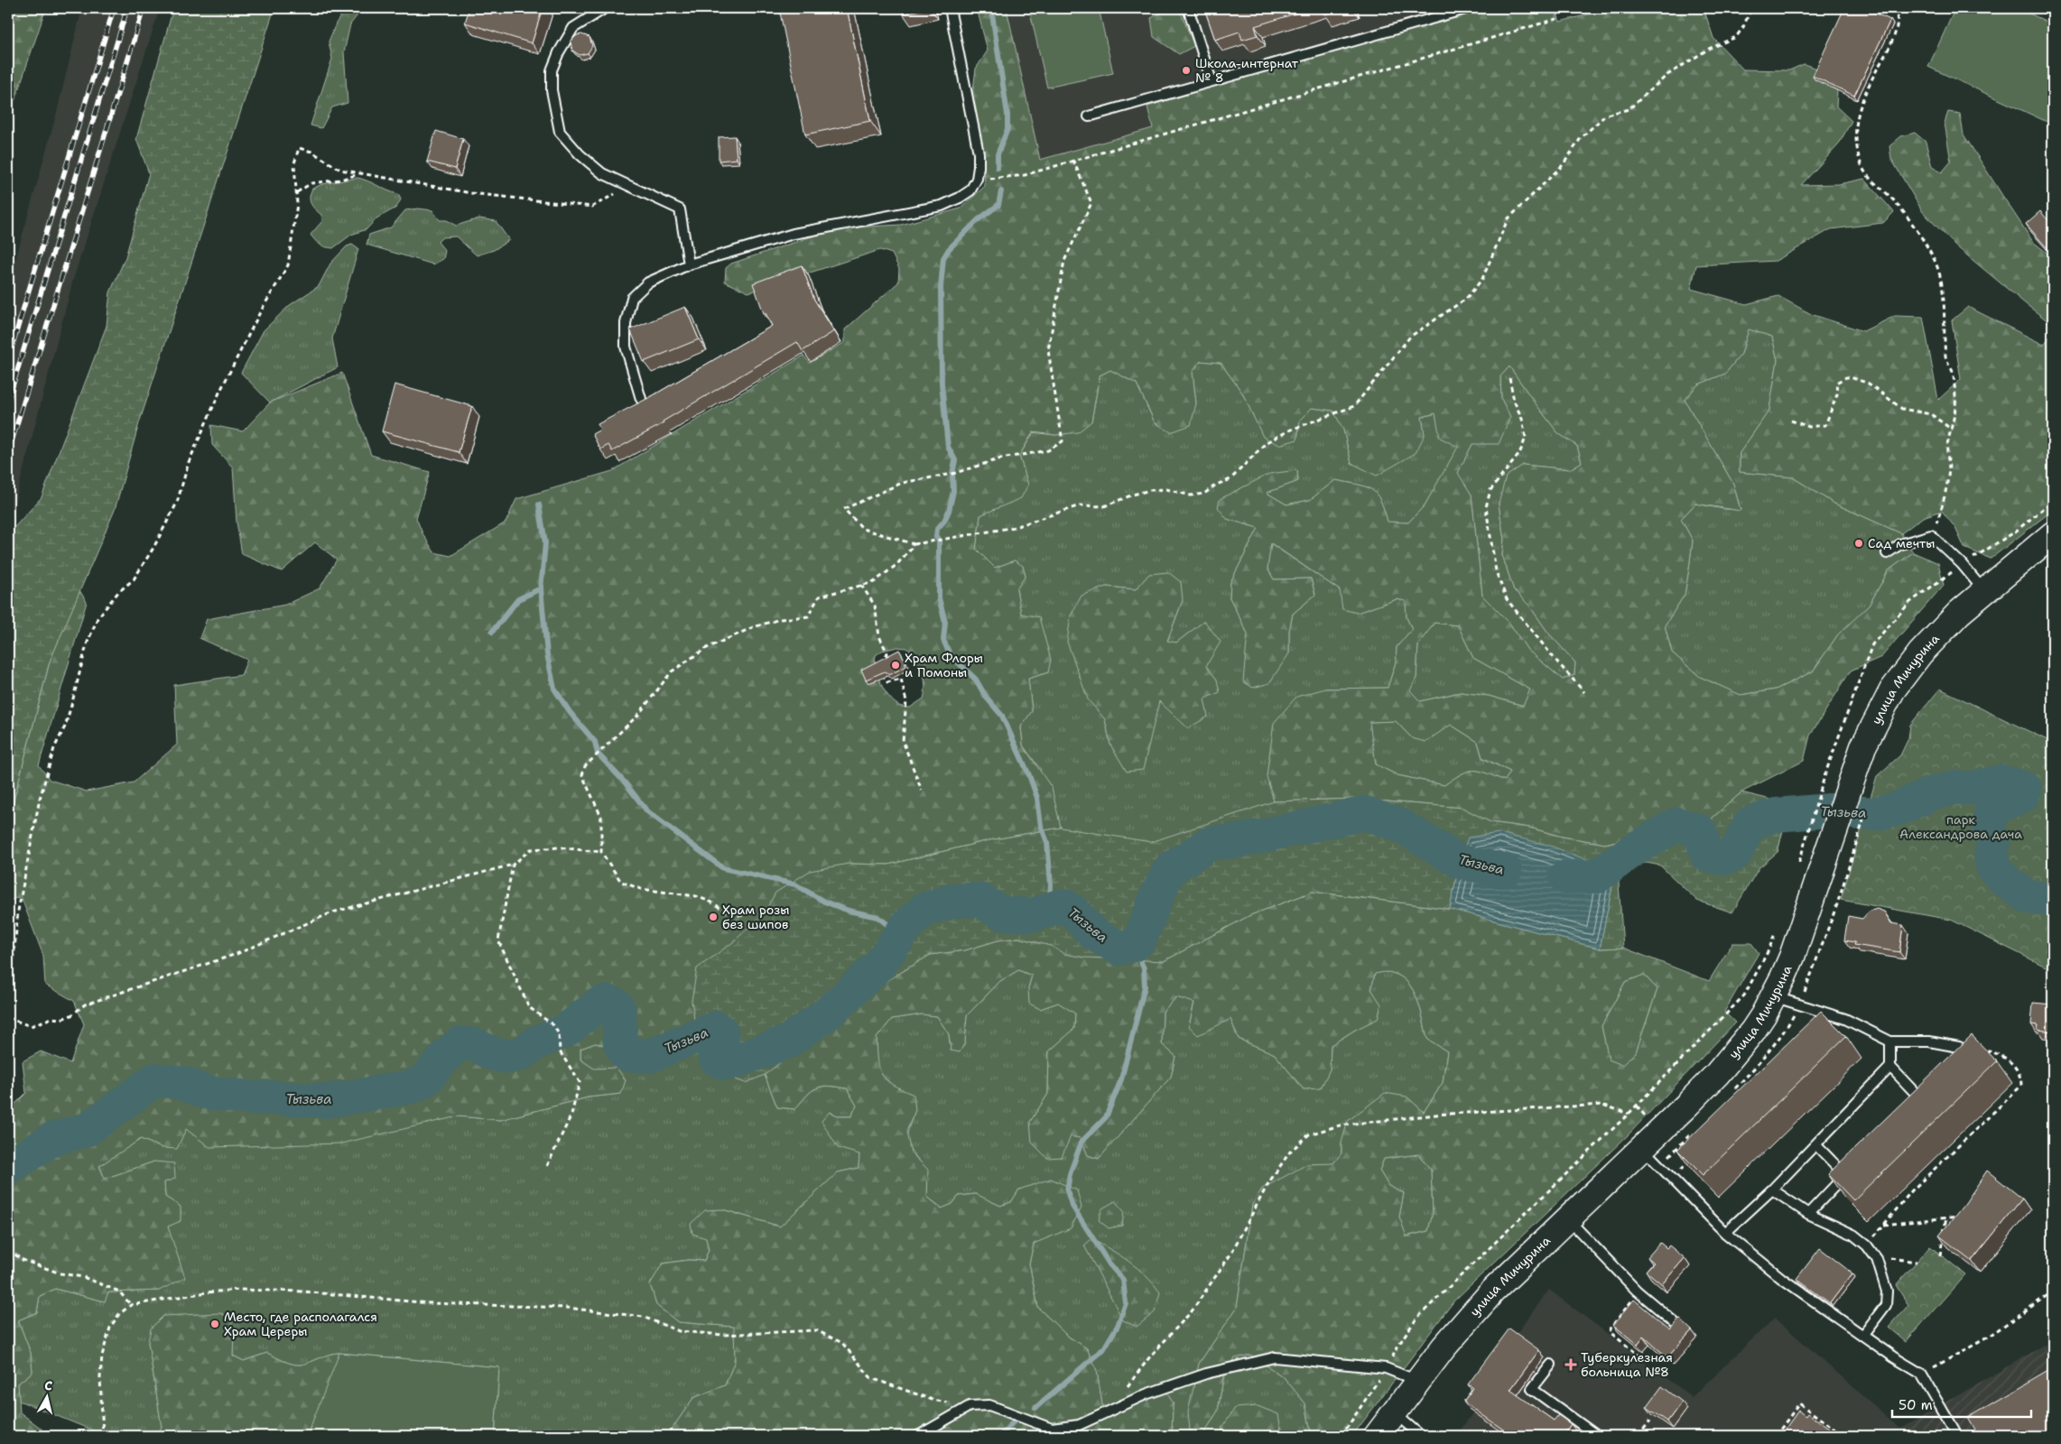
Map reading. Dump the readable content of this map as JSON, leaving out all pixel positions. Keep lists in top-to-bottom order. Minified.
{"streets":{"main road":["улица Мичурина"]},"water":["Тызьва"],"parks":["парк Александрова дача"],"places":{"other":["Школа-интернат № 8","Сад мечты","Храм Флоры и Помоны","Храм розы без шипов","Место, где располагался Храм Цереры"],"health":["Туберкулезная больница №8"]},"scale_bar":"50 m","north":"top"}
